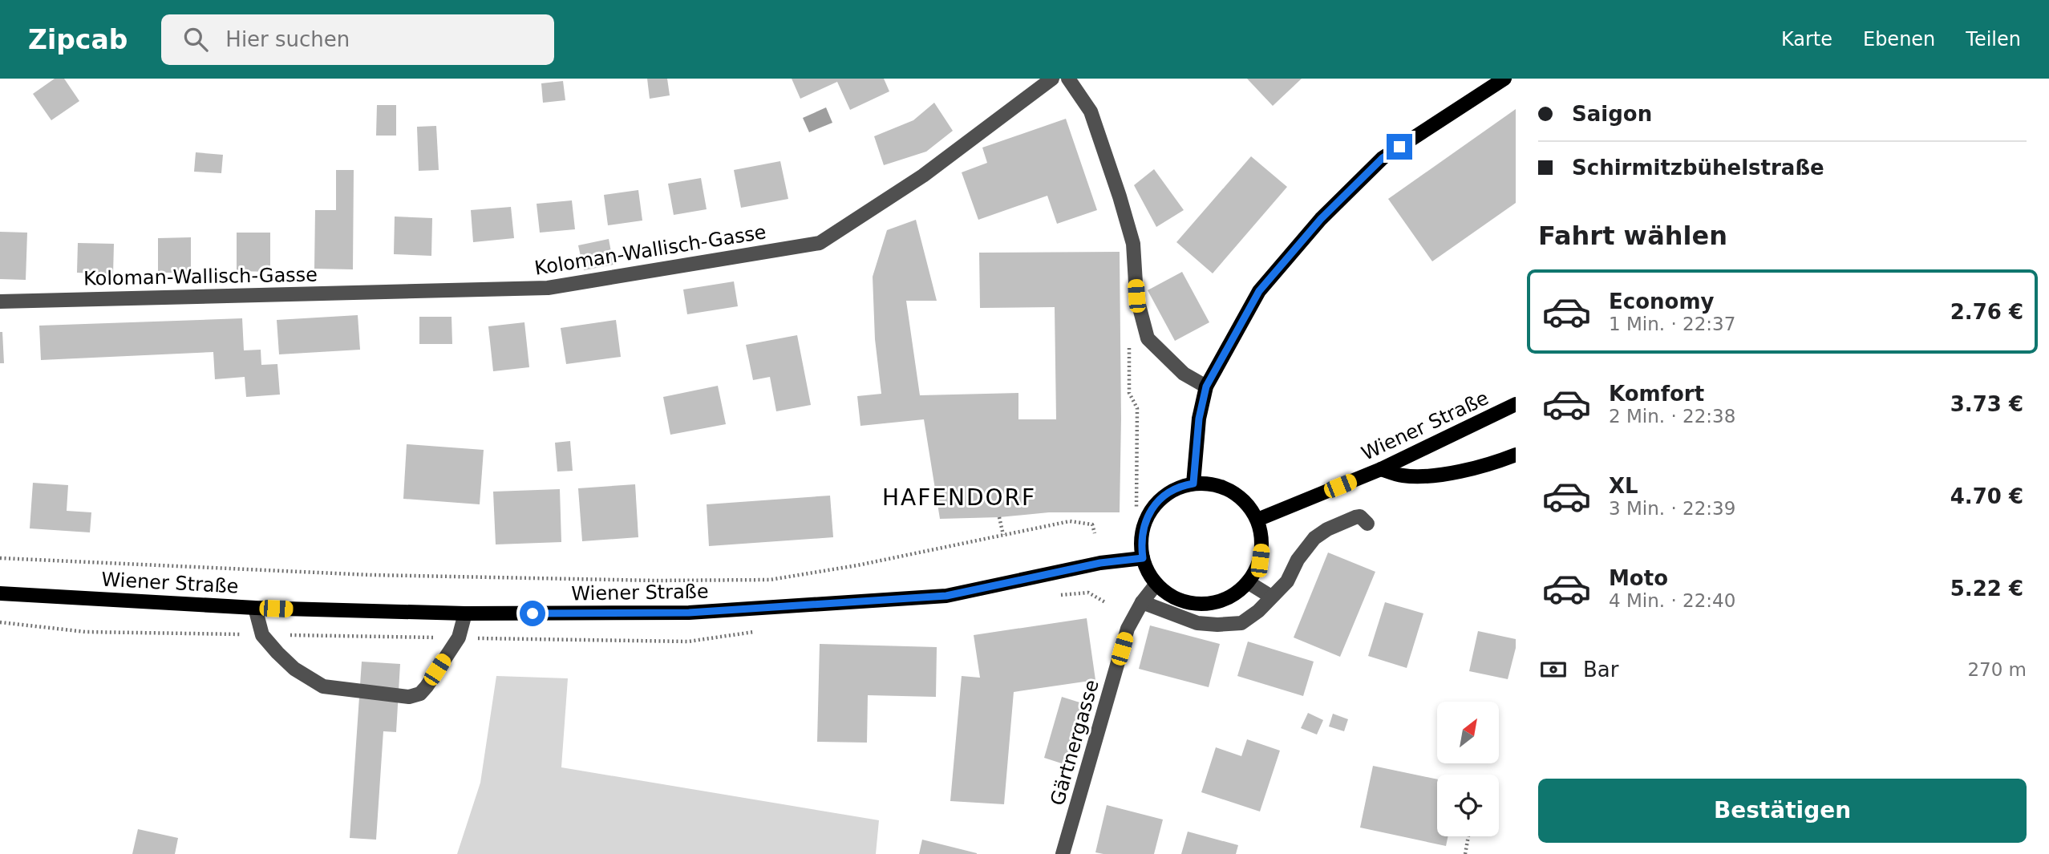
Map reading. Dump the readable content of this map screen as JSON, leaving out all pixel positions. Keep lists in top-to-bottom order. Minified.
{"streets":{"main road":["Wiener Straße"],"street":["Koloman-Wallisch-Gasse","Gärtnergasse"]},"crossings":[["Wiener Straße","Gärtnergasse"]],"districts":["HAFENDORF"],"north":"top right","page":{"header":"Zipcab","search":"Hier suchen","nav":["Karte","Ebenen","Teilen"],"banner":["Saigon","Schirmitzbühelstraße"],"heading":"Fahrt wählen","list":[{"name":"Economy","note":"1 Min. · 22:37","value":"2.76 €"},{"name":"Komfort","note":"2 Min. · 22:38","value":"3.73 €"},{"name":"XL","note":"3 Min. · 22:39","value":"4.70 €"},{"name":"Moto","note":"4 Min. · 22:40","value":"5.22 €"}],"pay":["Bar","270 m"],"buttons":"Bestätigen"}}
